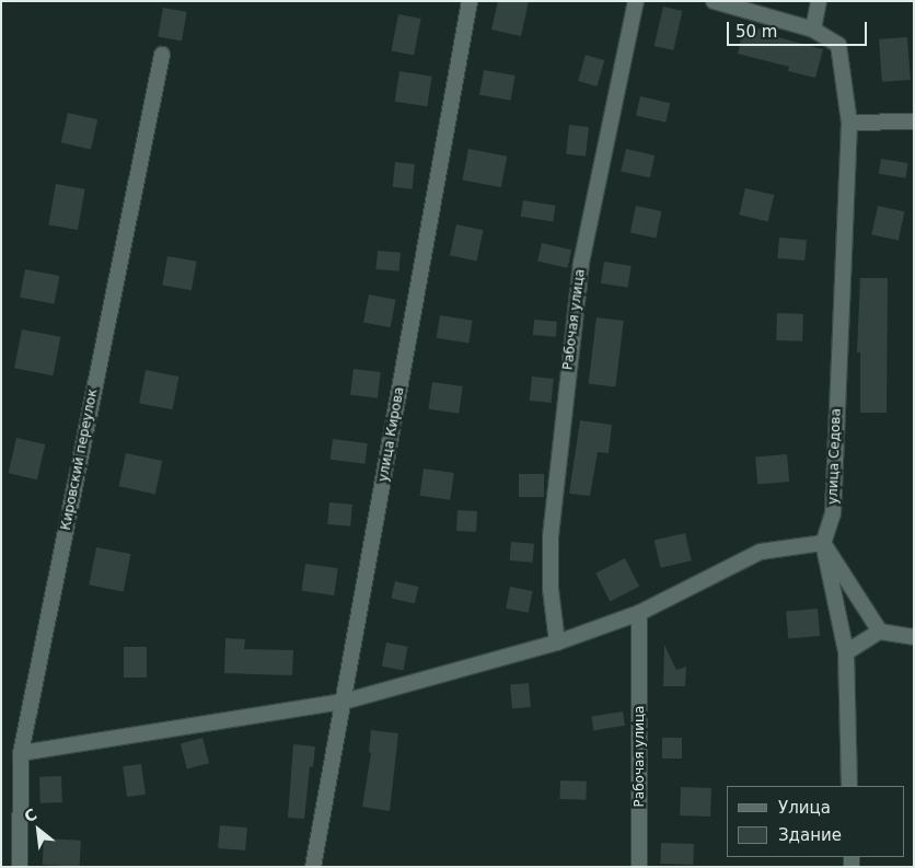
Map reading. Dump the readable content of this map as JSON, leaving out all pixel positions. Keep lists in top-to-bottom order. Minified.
{"streets":{"street":["Рабочая улица","улица Кирова","улица Седова","Кировский переулок"]},"legend":["Улица","Здание"],"scale_bar":"50 m","north":"top left"}
